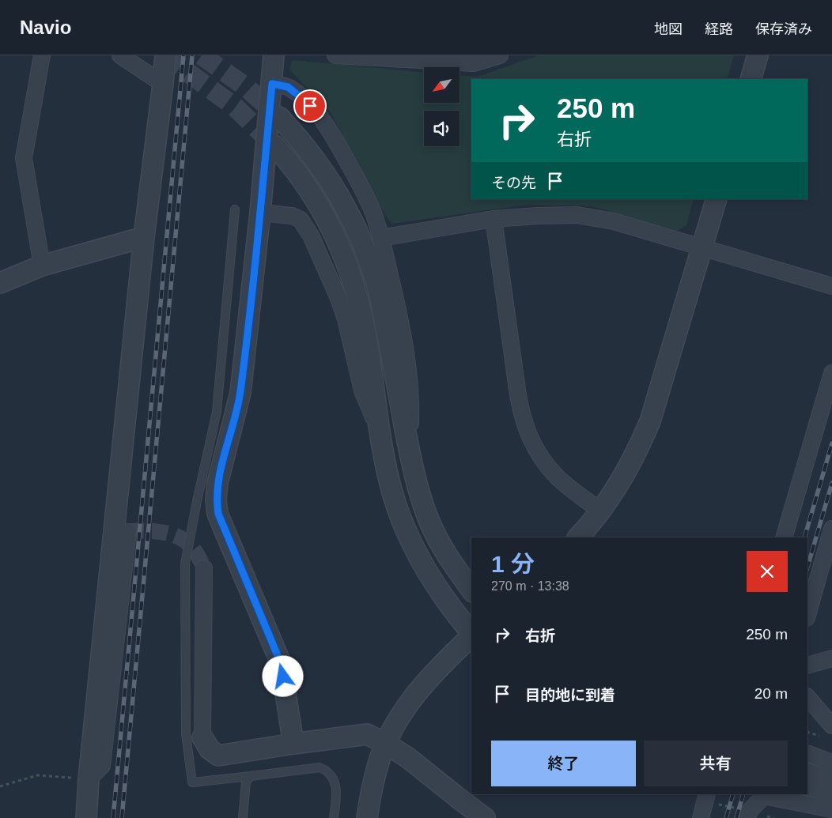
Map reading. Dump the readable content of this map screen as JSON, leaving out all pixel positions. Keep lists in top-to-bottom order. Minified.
{"north":"bottom left","page":{"header":"Navio","nav":["地図","経路","保存済み"],"turn":["250 m","右折"],"then":"その先","heading":["1 分","270 m · 13:38"],"list":[{"name":"右折","value":"250 m"},{"name":"目的地に到着","value":"20 m"}],"buttons":["終了","共有"]}}
